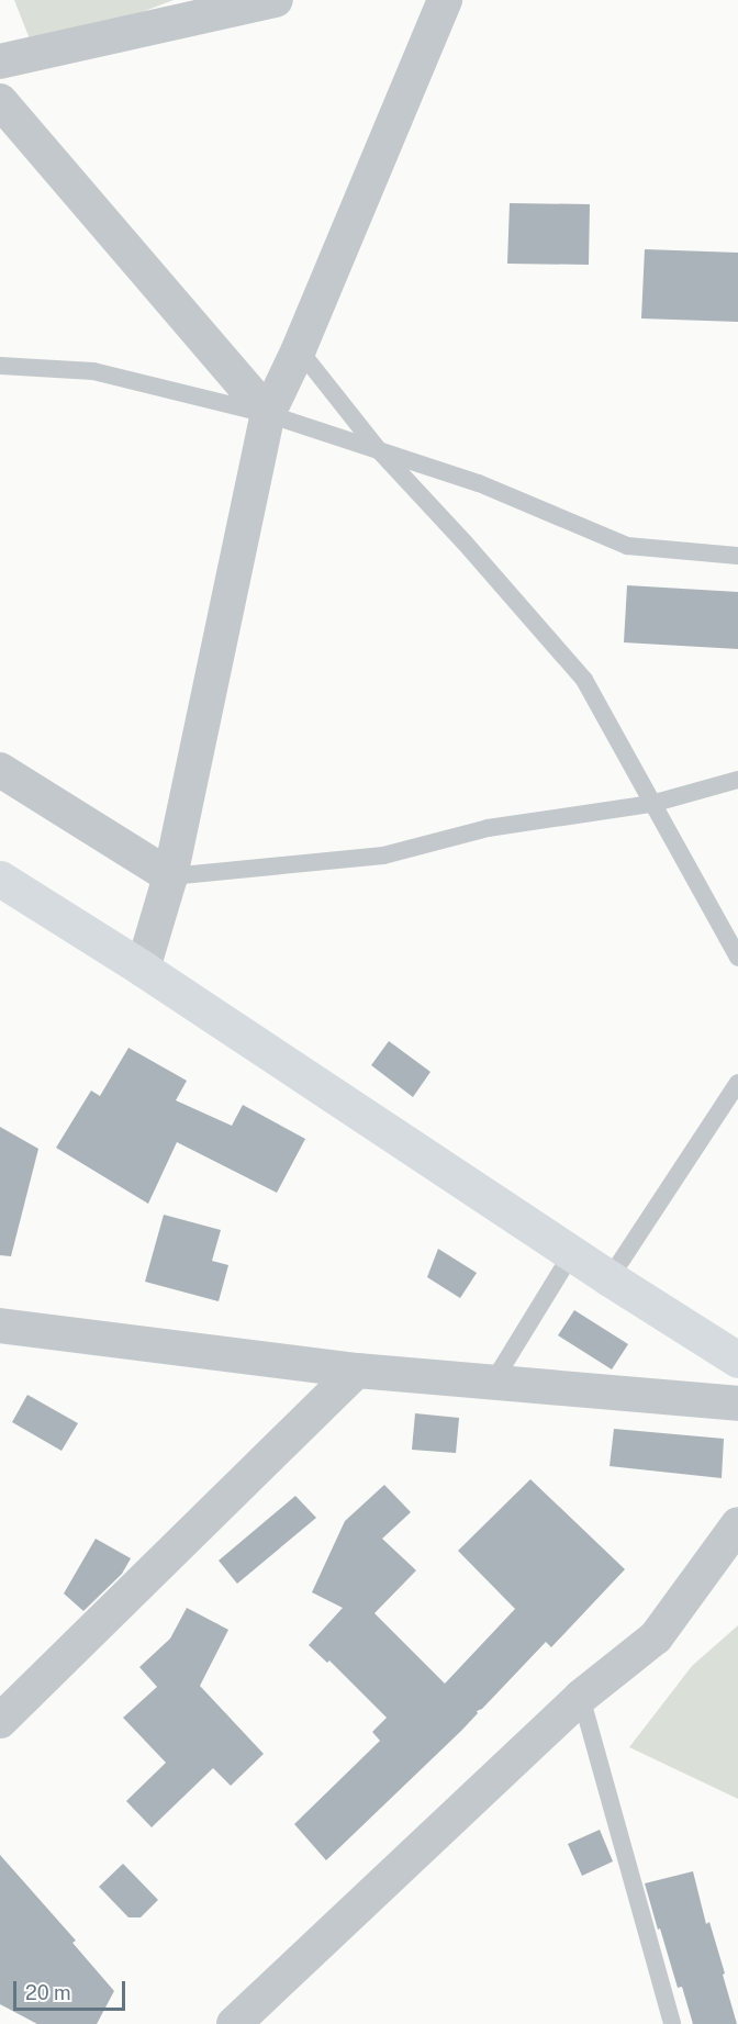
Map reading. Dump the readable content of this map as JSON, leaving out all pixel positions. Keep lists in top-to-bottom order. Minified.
{"scale_bar":"20 m"}
